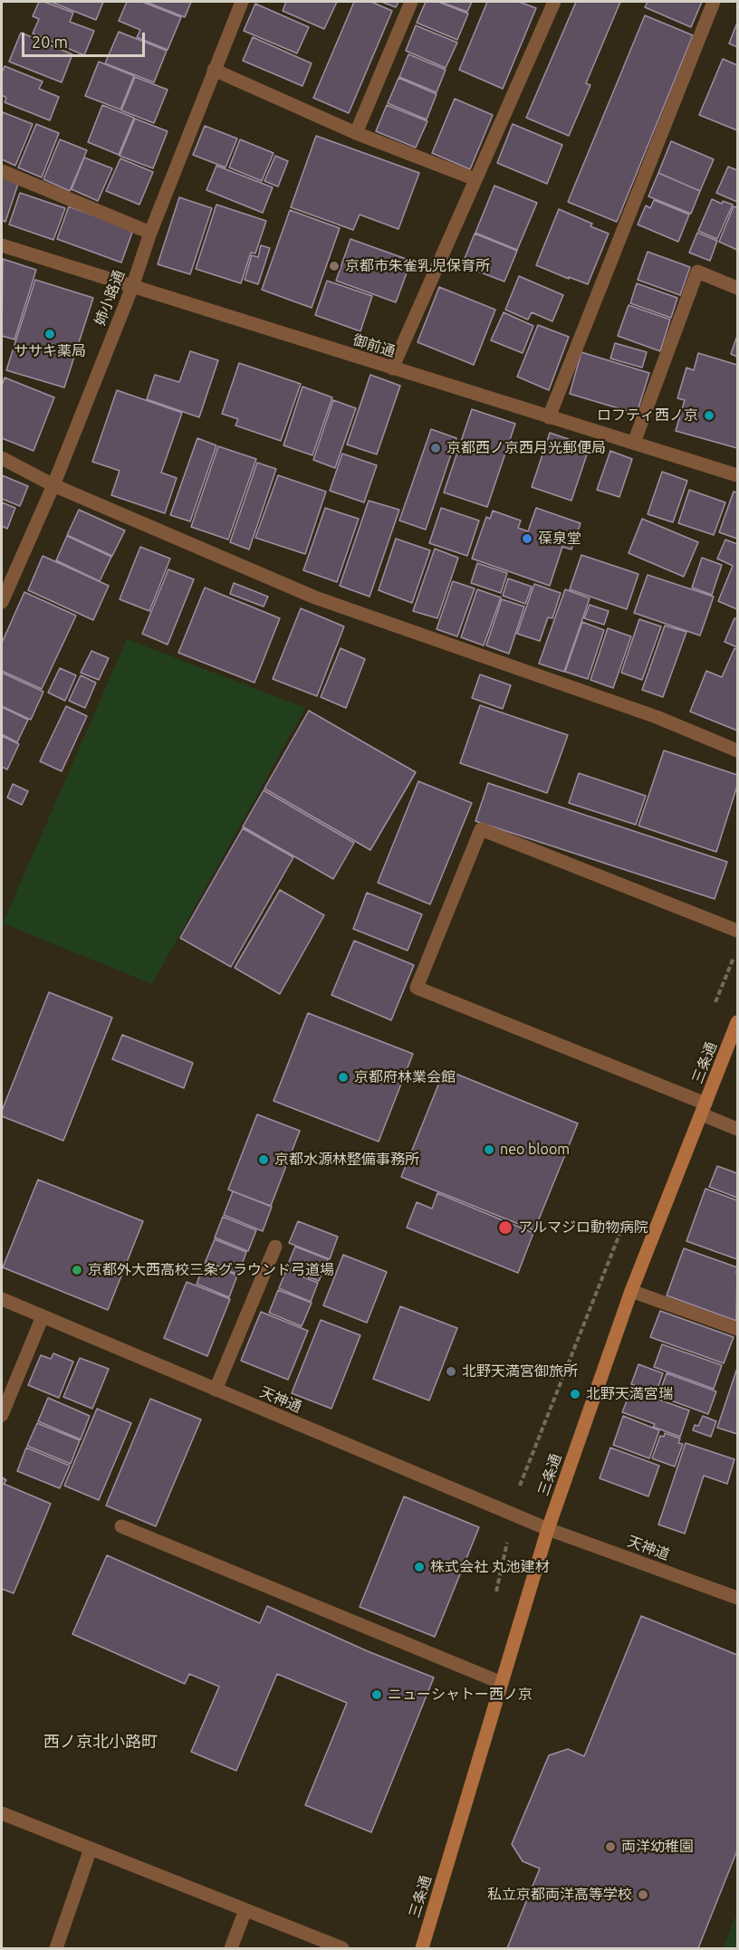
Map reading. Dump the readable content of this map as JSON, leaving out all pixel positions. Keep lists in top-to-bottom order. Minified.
{"streets":{"main road":["三条通"],"street":["姉小路通","御前通","天神通","天神道"]},"crossings":[["姉小路通","御前通"],["三条通","天神通"],["三条通","天神道"],["天神通","天神道"]],"districts":["西ノ京北小路町"],"places":["京都市朱雀乳児保育所","ササキ薬局","ロフティ西ノ京","京都西ノ京西月光郵便局","葆泉堂","京都府林業会館","neo bloom","京都水源林整備事務所","アルマジロ動物病院","京都外大西高校三条グラウンド弓道場","北野天満宮御旅所","北野天満宮瑞","株式会社 丸池建材","ニューシャトー西ノ京","両洋幼稚園","私立京都両洋高等学校"],"scale_bar":"20 m"}
